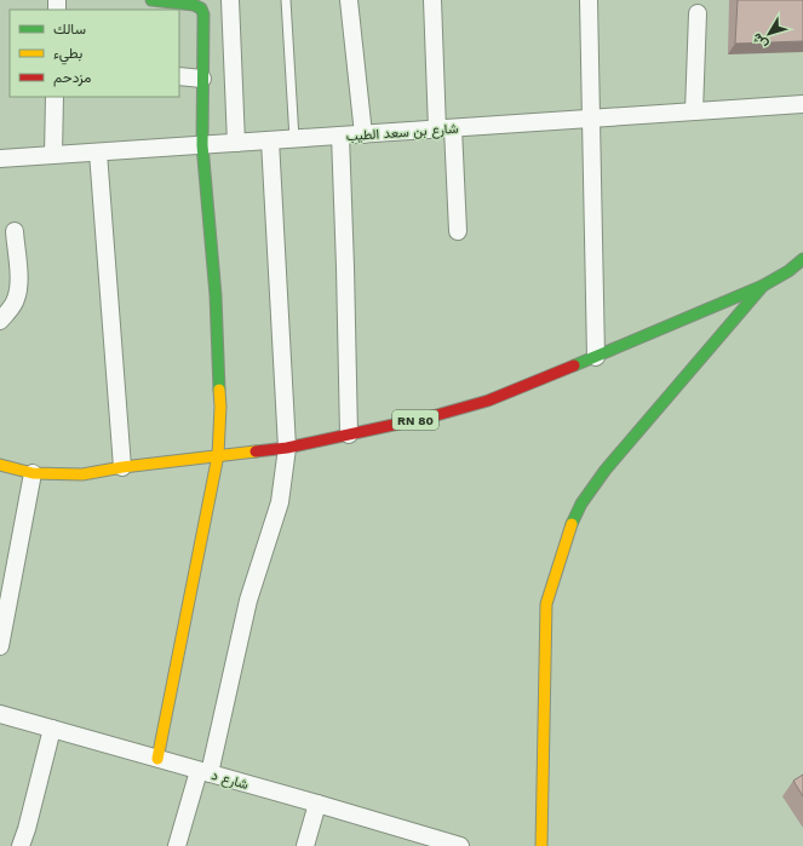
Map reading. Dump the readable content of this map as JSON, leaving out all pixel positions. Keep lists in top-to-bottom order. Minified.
{"streets":{"street":["شارع بن سعد الطيب","RN 80","شارع د"]},"legend":["سالك","بطيء","مزدحم"],"north":"bottom left"}
